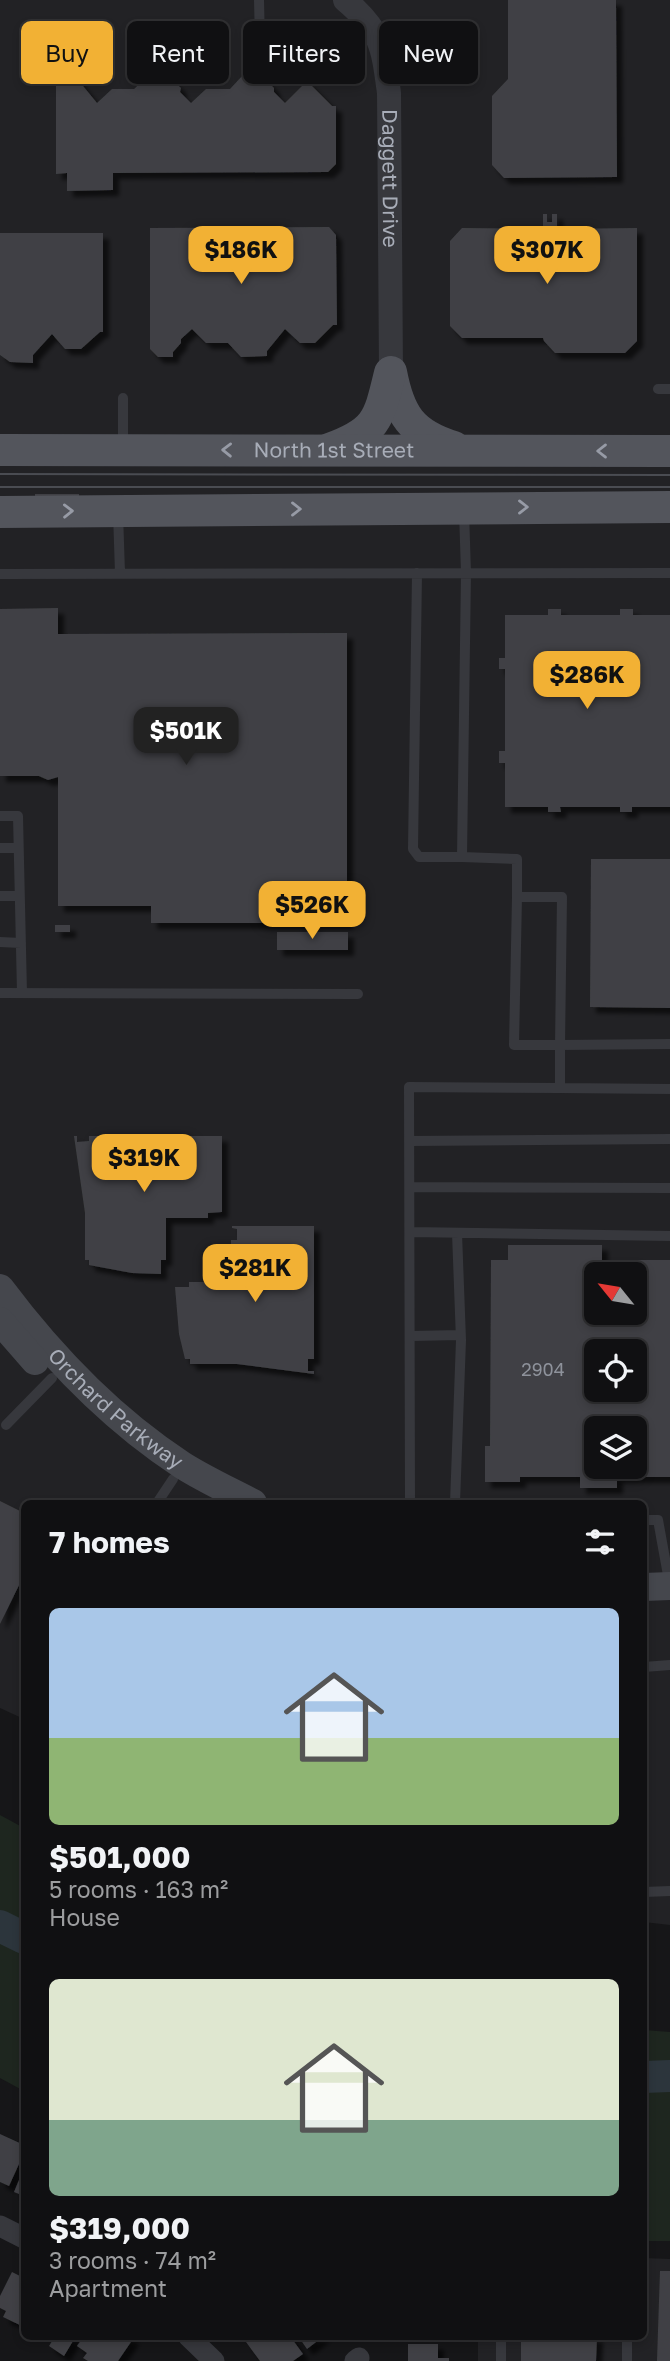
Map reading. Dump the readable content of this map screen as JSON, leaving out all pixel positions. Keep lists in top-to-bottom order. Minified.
{"streets":{"main road":["North 1st Street","Orchard Parkway"],"street":["Daggett Drive"]},"house_numbers":["2904"],"north":"top left","page":{"chip":["Buy","Rent","Filters","New"],"price":["$186K","$307K","$286K","$501K","$526K","$319K","$281K"],"heading":"7 homes","list":[{"name":"$501,000","note":"5 rooms · 163 m² · House"},{"name":"$319,000","note":"3 rooms · 74 m² · Apartment"}]}}
